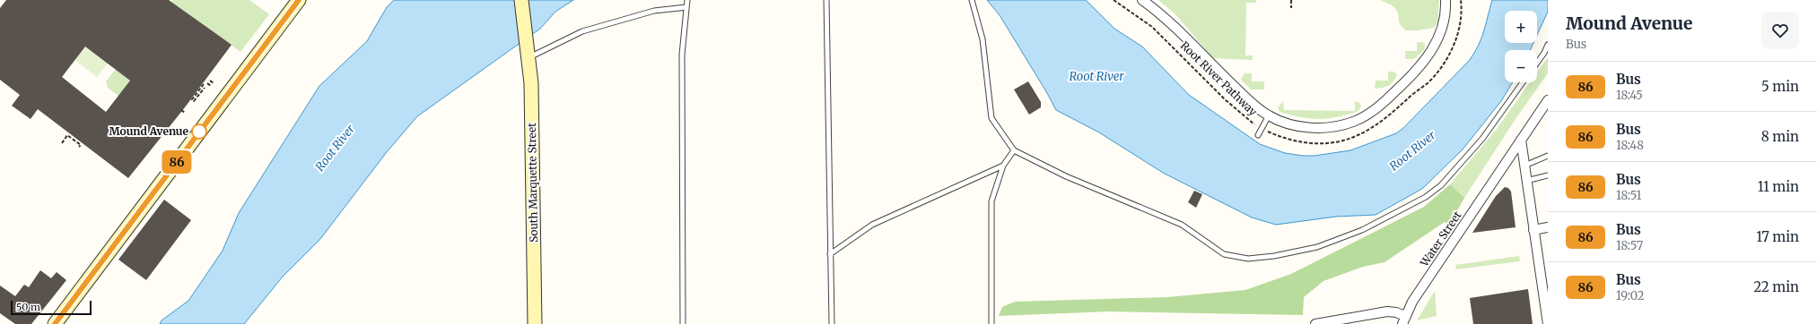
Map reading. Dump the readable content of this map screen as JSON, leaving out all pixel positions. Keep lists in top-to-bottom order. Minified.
{"streets":{"street":["South Marquette Street","Water Street"],"path":["Root River Pathway"]},"water":["Root River"],"places":["Mound Avenue"],"lines":["bus line 86"],"scale_bar":"50 m","page":{"on_map":"86","heading":["Mound Avenue","Bus"],"map_buttons":["+","−"],"list":[{"mark":"86","name":"Bus","note":"18:45","value":"5 min"},{"mark":"86","name":"Bus","note":"18:48","value":"8 min"},{"mark":"86","name":"Bus","note":"18:51","value":"11 min"},{"mark":"86","name":"Bus","note":"18:57","value":"17 min"},{"mark":"86","name":"Bus","note":"19:02","value":"22 min"}],"scale":"50 m"}}
